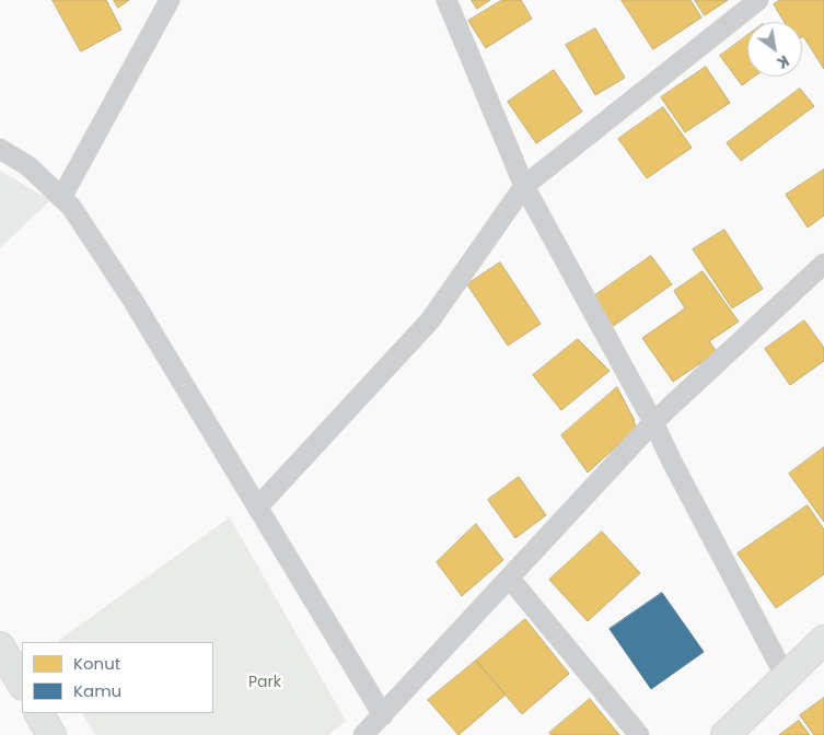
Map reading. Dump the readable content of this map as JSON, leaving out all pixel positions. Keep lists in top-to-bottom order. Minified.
{"parks":["Park"],"legend":["Konut","Kamu"],"north":"bottom right"}
